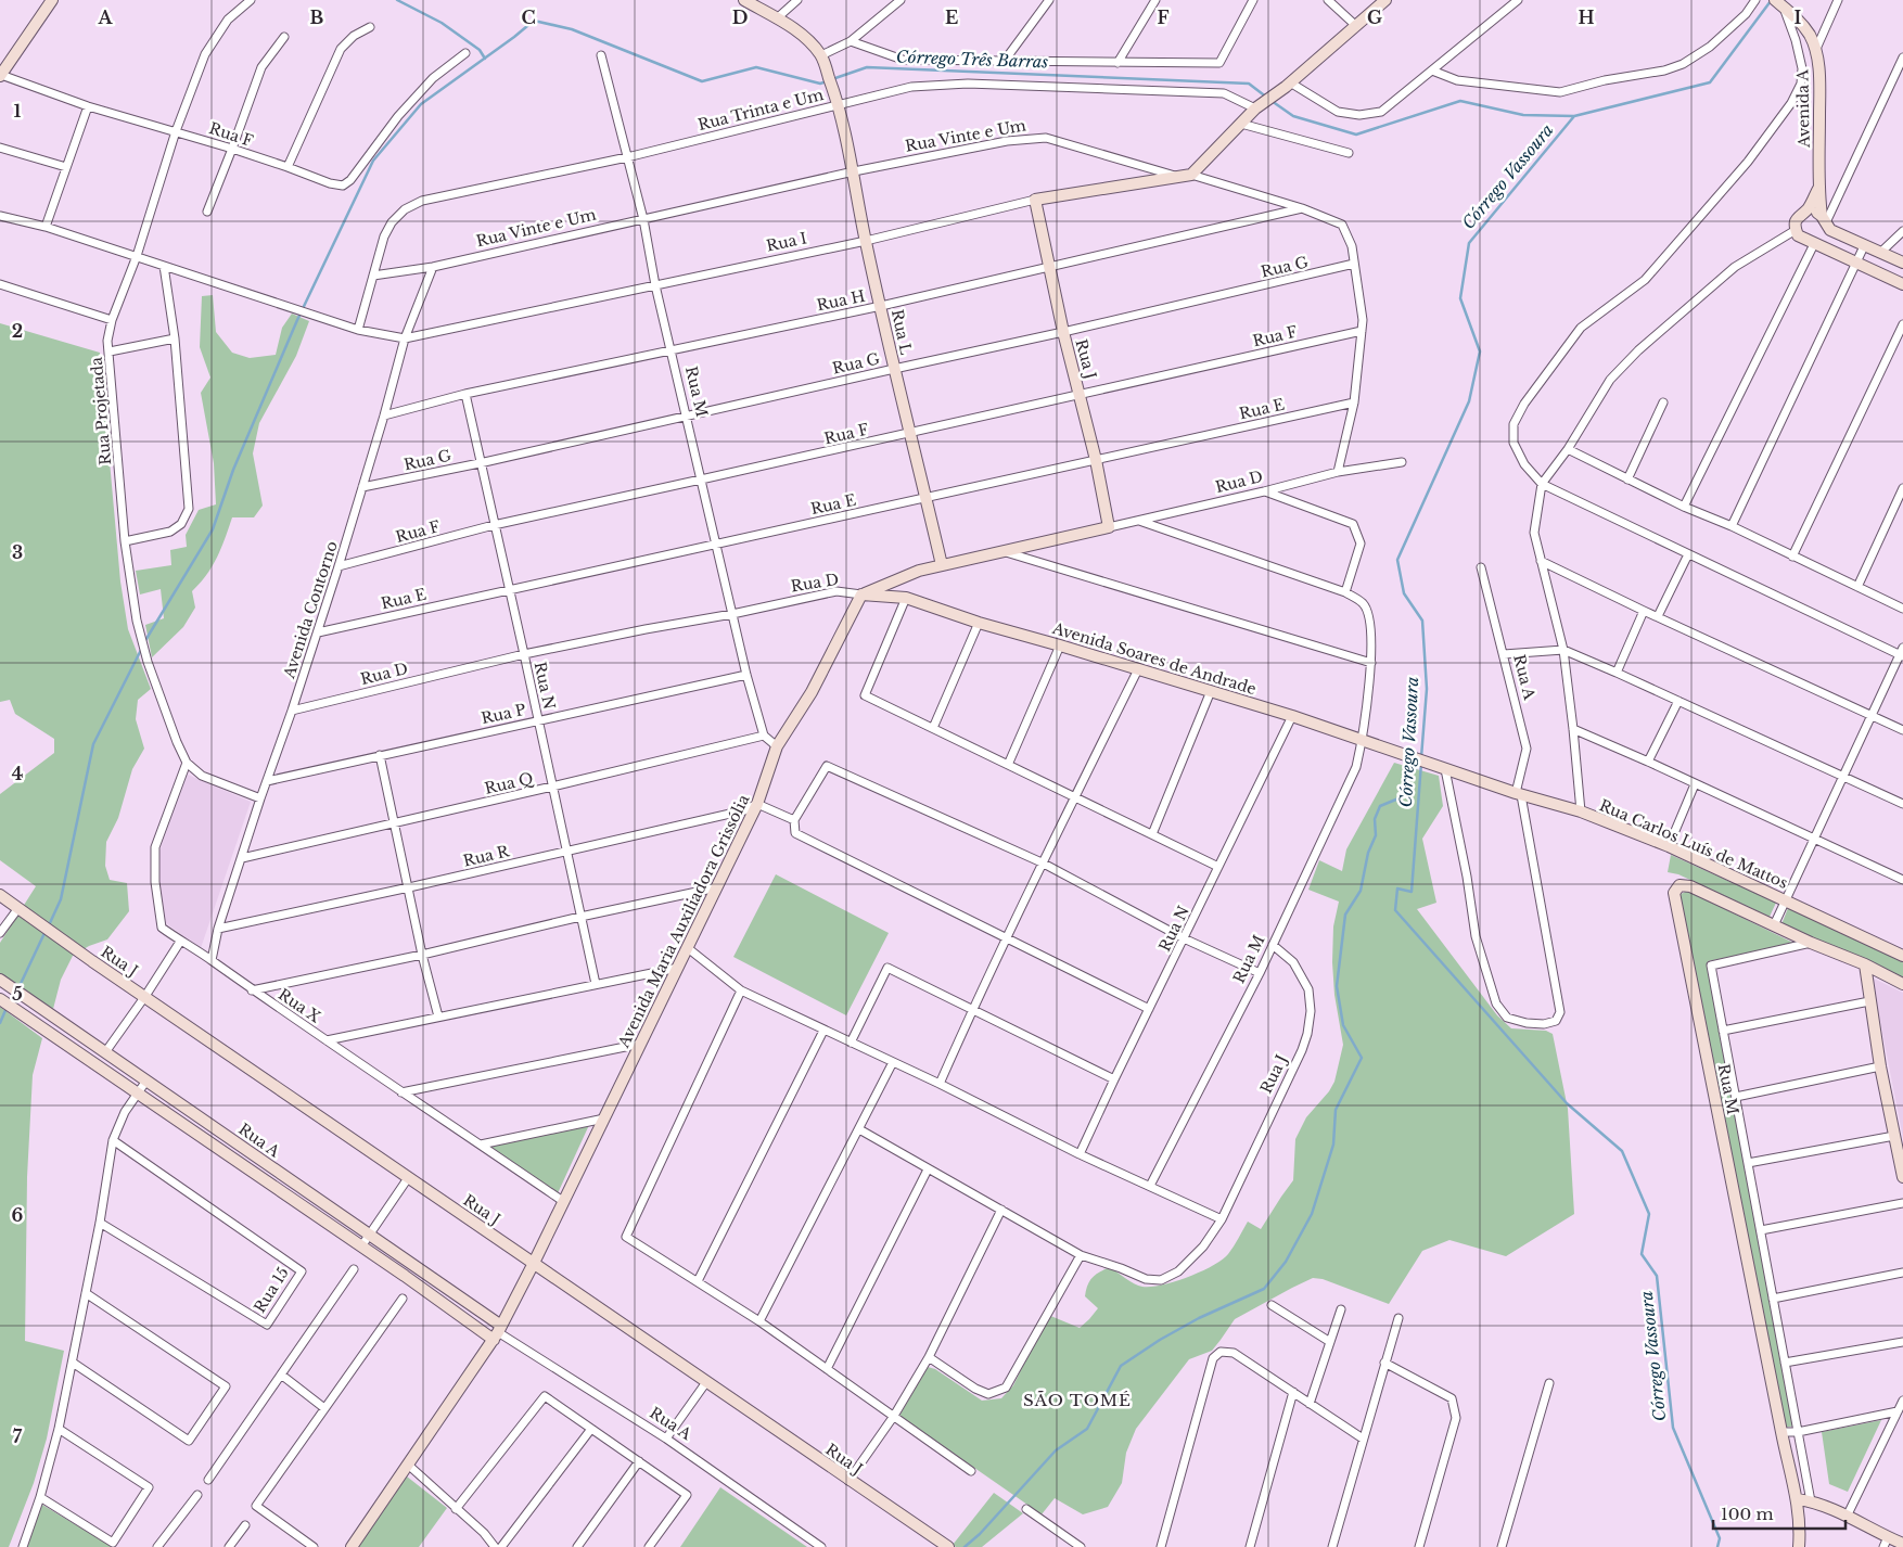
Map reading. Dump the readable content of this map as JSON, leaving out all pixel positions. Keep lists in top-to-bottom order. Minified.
{"streets":{"street":["Avenida A","Rua Trinta e Um","Rua F","Rua Vinte e Um","Rua I","Rua G","Rua H","Rua L","Rua J","Rua M","Rua E","Rua Projetada","Rua D","Avenida Contorno","Avenida Soares de Andrade","Rua A","Rua N","Rua P","Rua Q","Rua Carlos Luís de Mattos","Rua R","Avenida Maria Auxiliadora Grissólia","Rua X","Rua 15"]},"crossings":[["Rua Trinta e Um","Rua Vinte e Um"],["Rua Trinta e Um","Rua L"],["Rua Trinta e Um","Rua M"],["Rua F","Rua Vinte e Um"],["Rua F","Rua L"],["Rua F","Rua J"],["Rua F","Rua M"],["Rua F","Rua Projetada"],["Rua F","Avenida Contorno"],["Rua F","Rua N"],["Rua Vinte e Um","Rua I"],["Rua Vinte e Um","Rua G"],["Rua Vinte e Um","Rua H"],["Rua Vinte e Um","Rua L"],["Rua Vinte e Um","Rua M"],["Rua Vinte e Um","Rua E"],["Rua Vinte e Um","Rua D"],["Rua Vinte e Um","Avenida Contorno"],["Rua I","Rua L"],["Rua I","Rua J"],["Rua I","Rua M"],["Rua I","Avenida Contorno"],["Rua G","Rua L"],["Rua G","Rua J"],["Rua G","Rua M"],["Rua G","Avenida Contorno"],["Rua G","Rua N"],["Rua H","Rua L"],["Rua H","Rua J"],["Rua H","Rua M"],["Rua H","Avenida Contorno"],["Rua H","Rua N"],["Rua L","Rua E"],["Rua L","Rua D"],["Rua J","Rua M"],["Rua J","Rua E"],["Rua J","Rua D"],["Rua J","Avenida Maria Auxiliadora Grissólia"],["Rua M","Rua E"],["Rua M","Rua D"],["Rua M","Avenida Soares de Andrade"],["Rua M","Rua P"],["Rua M","Rua Q"],["Rua E","Avenida Contorno"],["Rua E","Rua N"],["Rua Projetada","Avenida Contorno"],["Rua Projetada","Rua X"],["Rua D","Avenida Contorno"],["Rua D","Avenida Soares de Andrade"],["Rua D","Rua N"],["Rua D","Avenida Maria Auxiliadora Grissólia"],["Avenida Contorno","Rua P"],["Avenida Contorno","Rua Q"],["Avenida Contorno","Rua R"],["Avenida Contorno","Rua X"],["Avenida Soares de Andrade","Rua N"],["Avenida Soares de Andrade","Rua Carlos Luís de Mattos"],["Avenida Soares de Andrade","Avenida Maria Auxiliadora Grissólia"],["Rua A","Rua Carlos Luís de Mattos"],["Rua A","Avenida Maria Auxiliadora Grissólia"],["Rua N","Rua P"],["Rua N","Rua Q"],["Rua N","Rua R"],["Rua R","Avenida Maria Auxiliadora Grissólia"],["Avenida Maria Auxiliadora Grissólia","Rua X"]],"districts":["SÃO TOMÉ"],"water":["Córrego Três Barras","Córrego Vassoura"],"scale_bar":"100 m","grid":{"columns":["A","B","C","D","E","F","G","H","I"],"rows":["1","2","3","4","5","6","7"]}}
